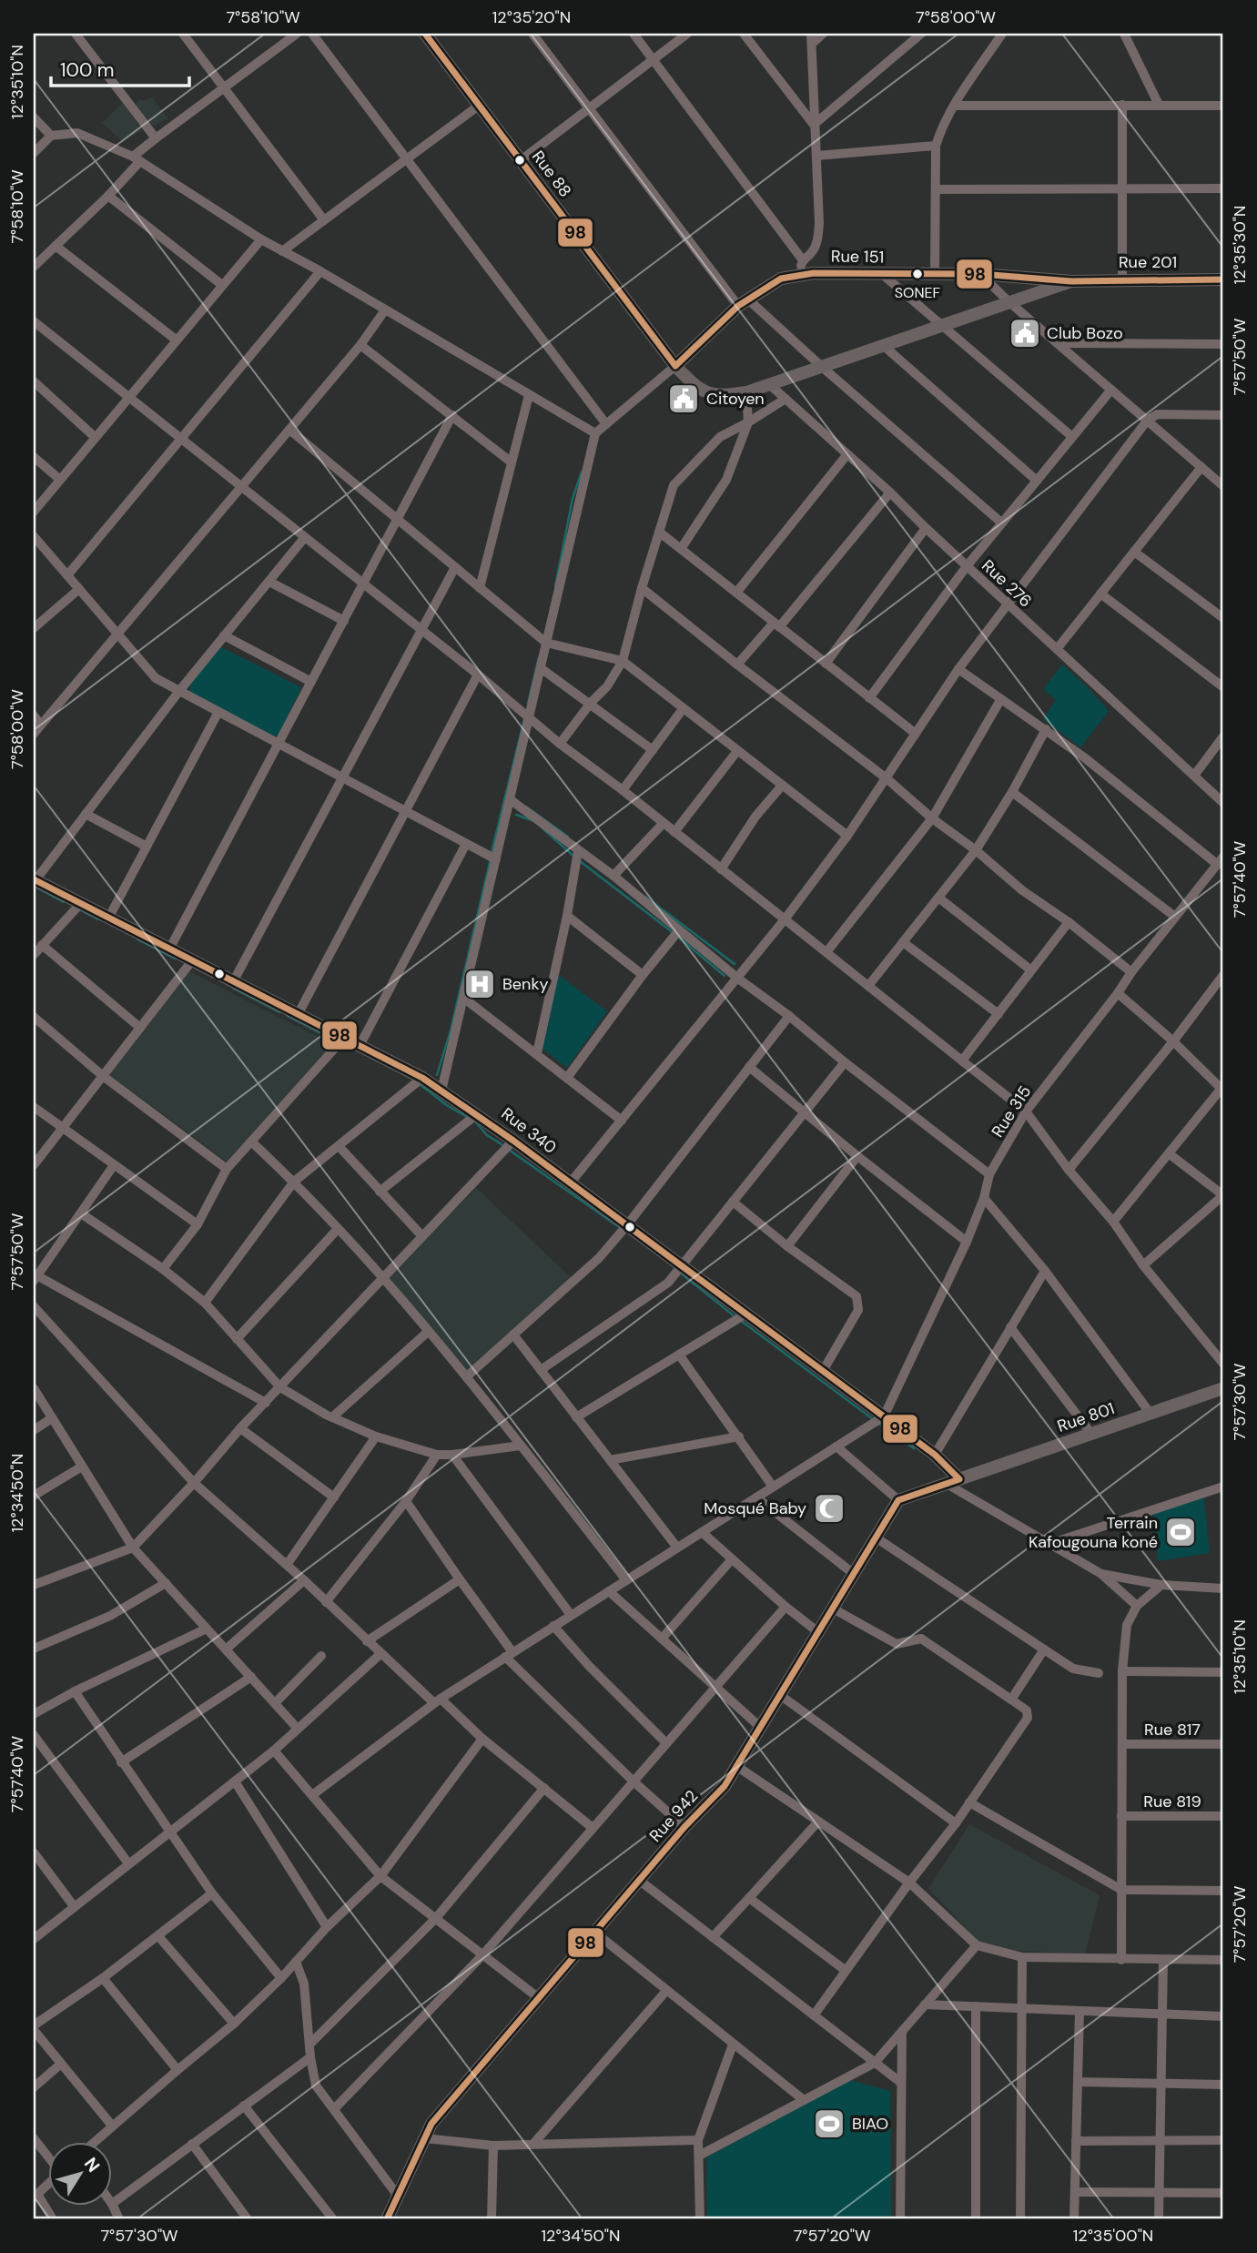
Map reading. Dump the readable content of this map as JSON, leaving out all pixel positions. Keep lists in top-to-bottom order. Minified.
{"streets":{"street":["Rue 88","Rue 151","Rue 201","Rue 276","Rue 315","Rue 340","Rue 801","Rue 817","Rue 819","Rue 942"]},"crossings":[["Rue 88","Rue 151"],["Rue 88","Rue 201"],["Rue 88","Rue 276"],["Rue 151","Rue 201"],["Rue 315","Rue 340"],["Rue 340","Rue 801"],["Rue 801","Rue 942"]],"places":{"other":["SONEF"],"public building":["Club Bozo","Citoyen"],"hospital":["Benky"],"mosque":["Mosqué Baby"],"sports":["Terrain Kafougouna koné","BIAO"]},"lines":["transit line 98"],"scale_bar":"100 m","north":"top right","coordinates":["7°58'10\"W","12°35'20\"N","7°58'00\"W","12°35'10\"N","12°35'30\"N","7°57'50\"W","7°57'40\"W","7°57'30\"W","12°34'50\"N","7°57'20\"W","12°35'00\"N"]}
